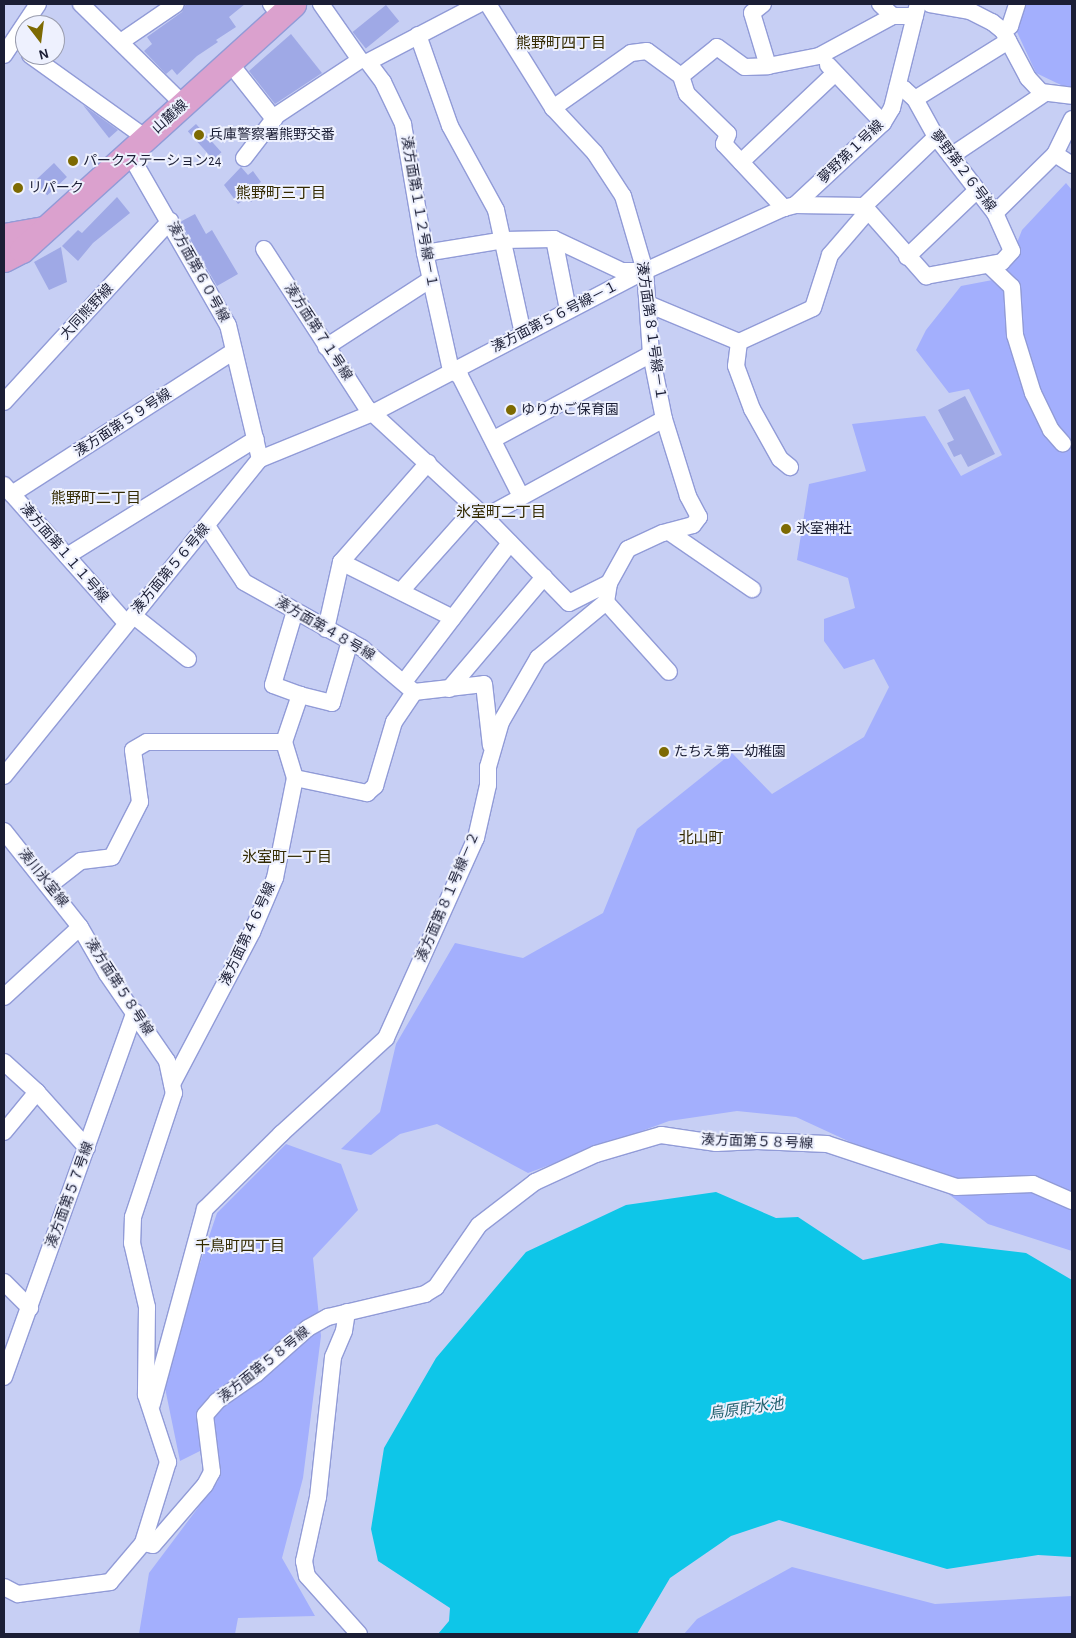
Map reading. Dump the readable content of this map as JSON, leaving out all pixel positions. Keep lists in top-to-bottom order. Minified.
{"streets":{"main road":["山麓線"],"street":["夢野第１号線","夢野第２６号線","湊方面第１１２号線－１","湊方面第６０号線","大同熊野線","湊方面第５６号線－１","湊方面第８１号線－１","湊方面第７１号線","湊方面第５９号線","湊方面第１１１号線","湊方面第５６号線","湊方面第４８号線","湊川氷室線","湊方面第８１号線－２","湊方面第４６号線","湊方面第５８号線","湊方面第５７号線"]},"crossings":[["山麓線","湊方面第６０号線"],["夢野第１号線","湊方面第５６号線－１"],["湊方面第１１２号線－１","湊方面第５６号線－１"],["湊方面第６０号線","大同熊野線"],["湊方面第６０号線","湊方面第５９号線"],["湊方面第６０号線","湊方面第５６号線"],["湊方面第５６号線－１","湊方面第８１号線－１"],["湊方面第５６号線－１","湊方面第７１号線"],["湊方面第５６号線－１","湊方面第５６号線"],["湊方面第７１号線","湊方面第５６号線"],["湊方面第５９号線","湊方面第１１１号線"],["湊方面第１１１号線","湊方面第５６号線"],["湊方面第５６号線","湊方面第４８号線"],["湊川氷室線","湊方面第５８号線"],["湊方面第８１号線－２","湊方面第５８号線"],["湊方面第４６号線","湊方面第５８号線"],["湊方面第５８号線","湊方面第５７号線"]],"districts":["熊野町四丁目","熊野町三丁目","熊野町二丁目","氷室町二丁目","北山町","氷室町一丁目","千鳥町四丁目"],"water":["烏原貯水池"],"places":["兵庫警察署熊野交番","パークステーション24","リパーク","ゆりかご保育園","氷室神社","たちえ第一幼稚園"],"north":"bottom"}
